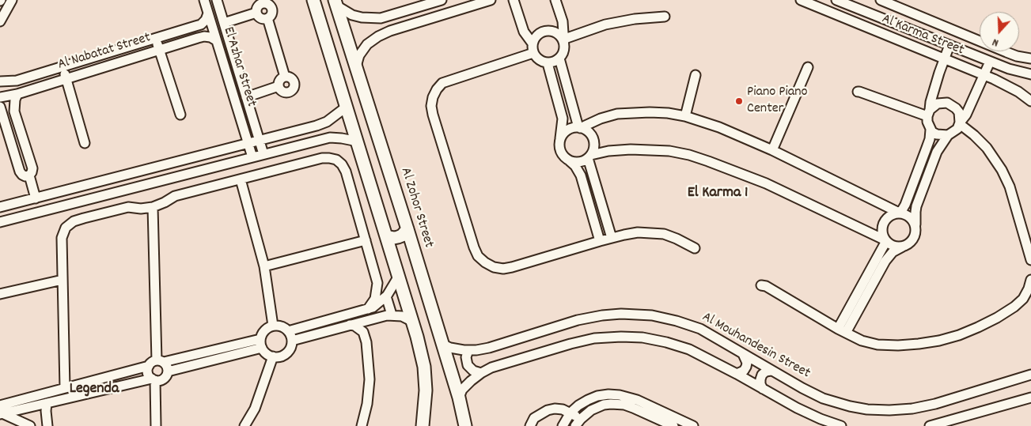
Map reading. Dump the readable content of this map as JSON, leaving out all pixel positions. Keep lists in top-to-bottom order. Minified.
{"streets":{"main road":["Al Zohor Street"],"street":["Al Karma Street","Al Nabatat Street","El Azhar Street","Al Mouhandesin Street"]},"crossings":[["Al Nabatat Street","El Azhar Street"],["Al Zohor Street","Al Mouhandesin Street"]],"districts":["El Karma 1","Legenda"],"places":["Piano Piano Center"],"north":"bottom"}
